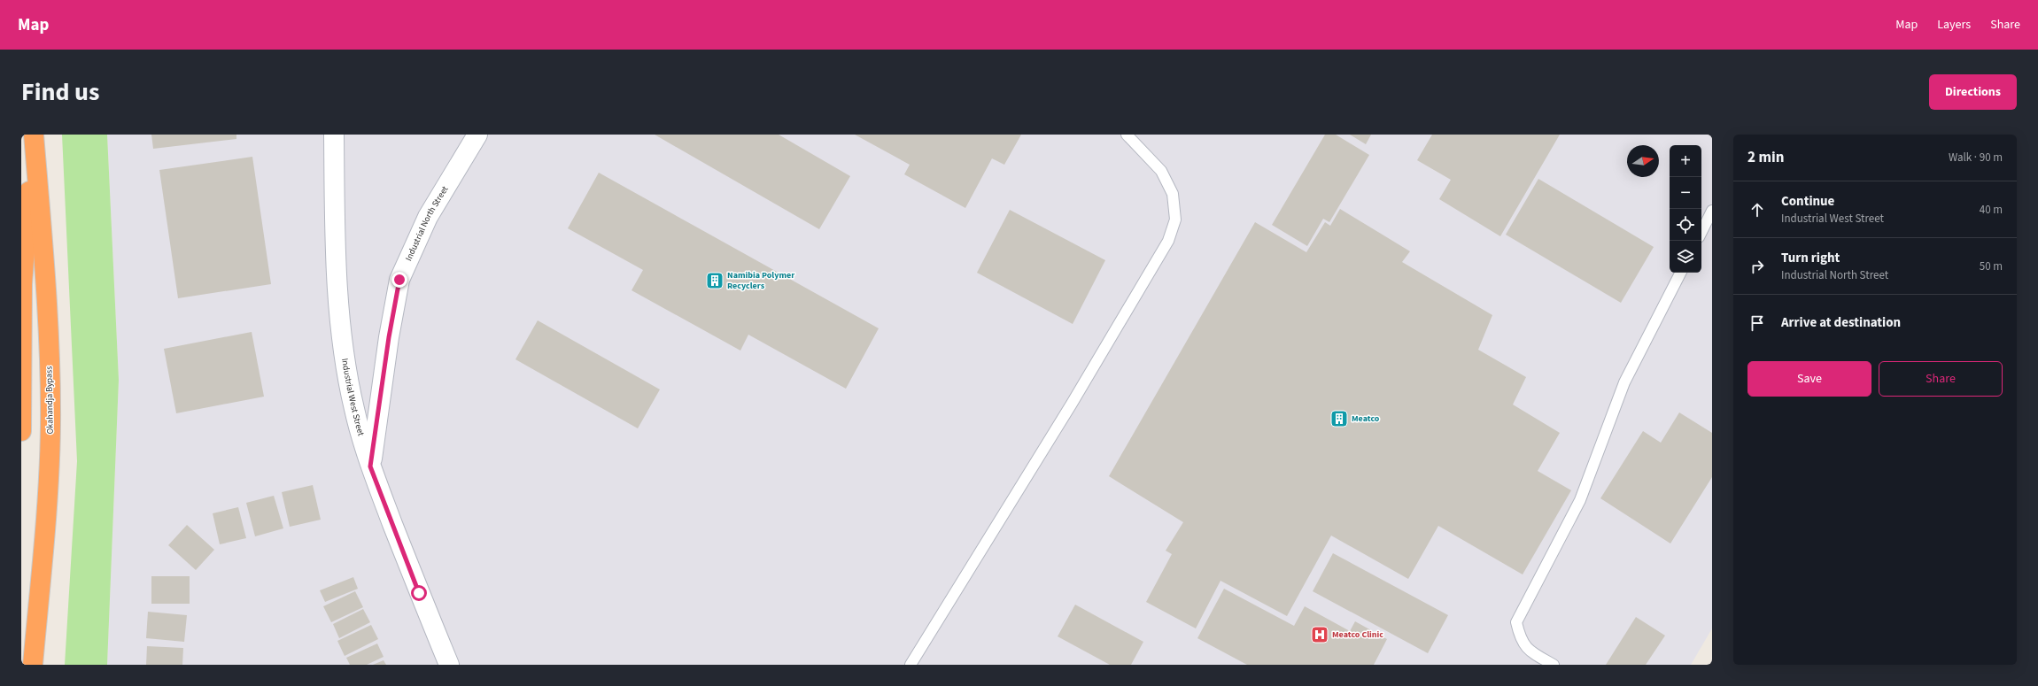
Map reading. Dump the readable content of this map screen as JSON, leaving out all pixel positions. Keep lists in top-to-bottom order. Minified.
{"streets":{"highway":["Okahandja Bypass"],"street":["Industrial North Street","Industrial West Street"]},"crossings":[["Industrial North Street","Industrial West Street"]],"places":{"building":["Namibia Polymer Recyclers","Meatco"],"hospital":["Meatco Clinic"]},"north":"right","page":{"header":"Map","nav":["Map","Layers","Share"],"title":"Find us","buttons":["Directions",["Save","Share"]],"heading":["2 min","Walk · 90 m"],"map_buttons":["+","−"],"list":[["Continue","Industrial West Street","40 m"],["Turn right","Industrial North Street","50 m"],"Arrive at destination"]}}
